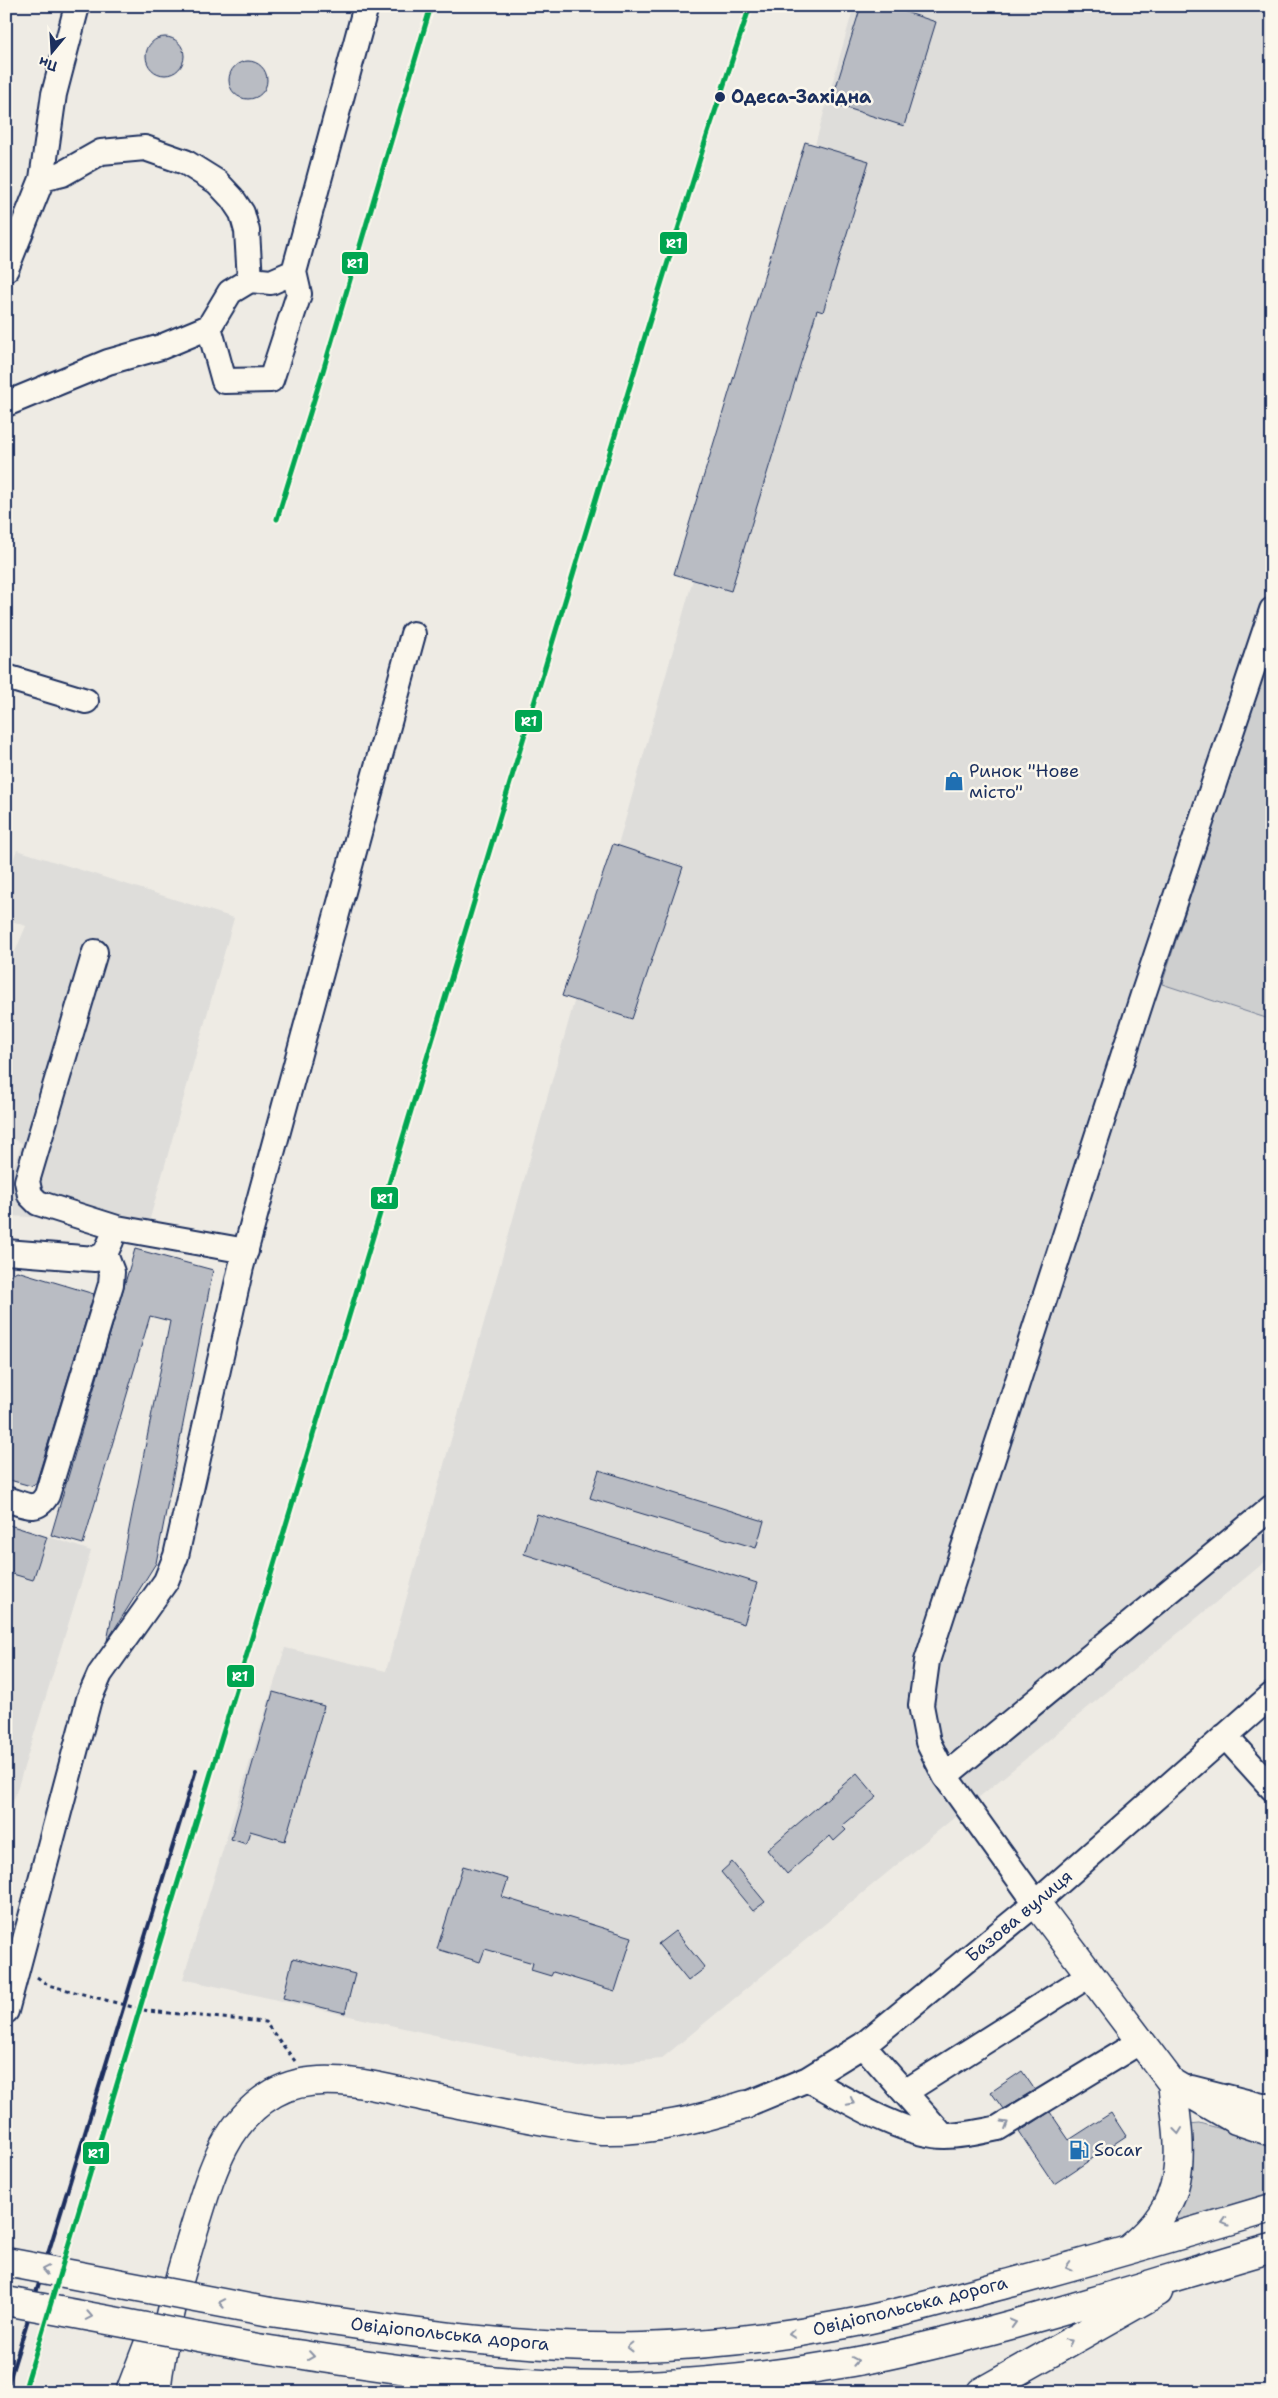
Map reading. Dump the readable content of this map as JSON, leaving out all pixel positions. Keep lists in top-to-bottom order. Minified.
{"streets":{"main road":["Овідіопольська дорога"],"street":["Базова вулиця"]},"places":{"other":["Одеса-Західна"],"shop":["Ринок \"Нове місто\""],"fuel station":["Socar"]},"lines":["transit line R1"],"north":"bottom"}
